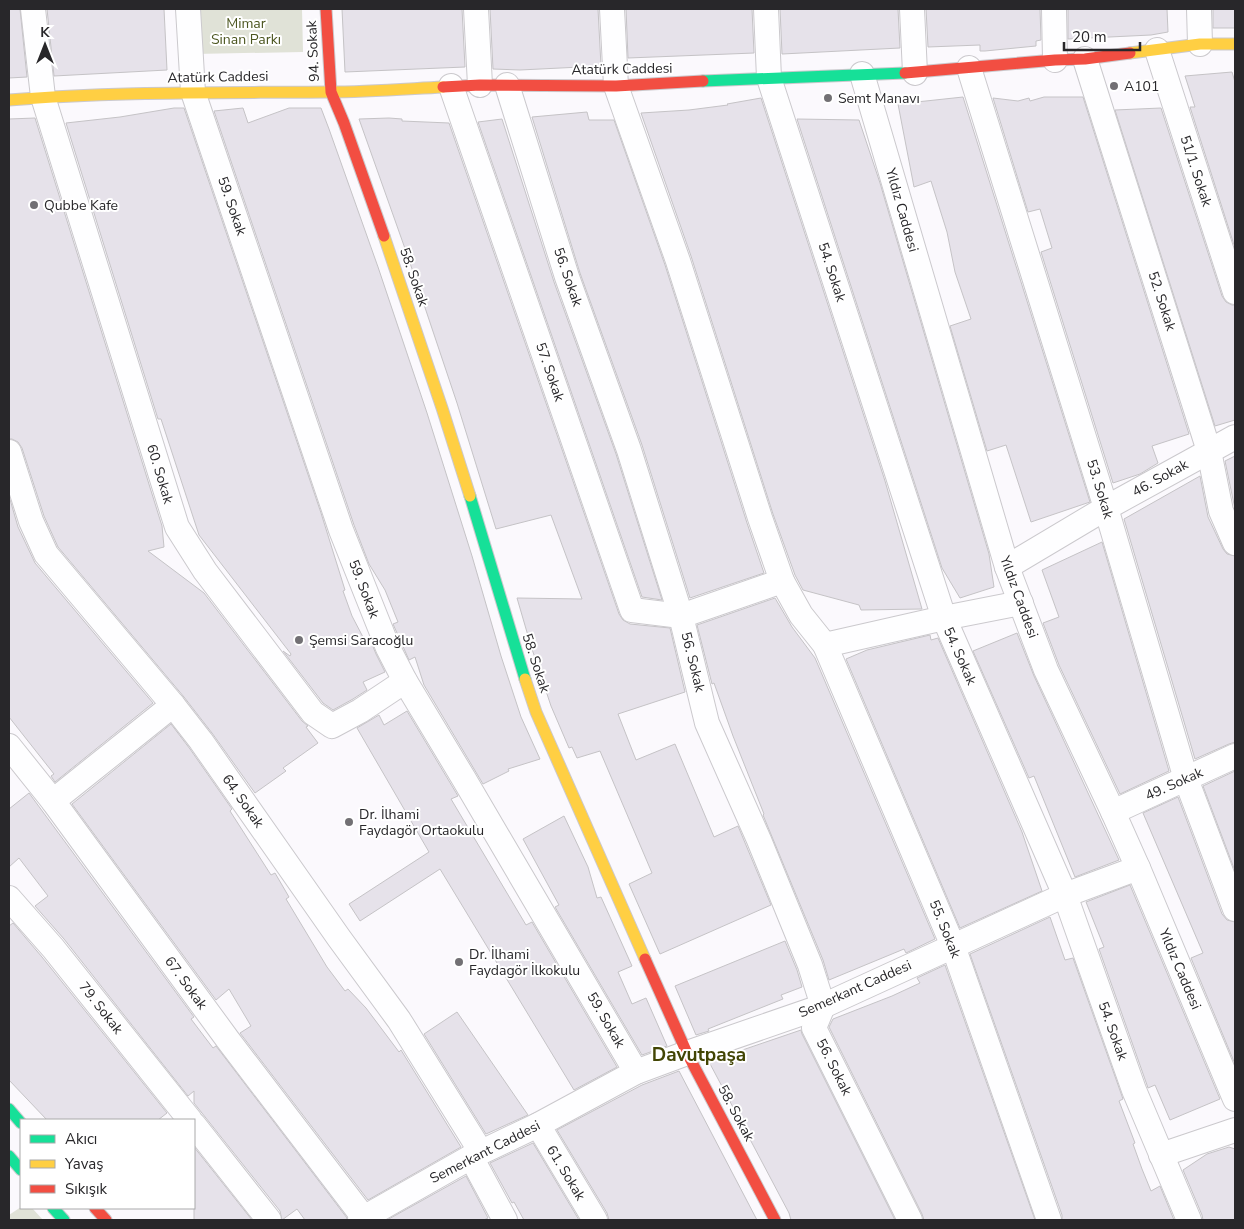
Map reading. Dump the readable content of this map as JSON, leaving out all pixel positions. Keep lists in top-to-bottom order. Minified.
{"streets":{"street":["94. Sokak","Atatürk Caddesi","51/1. Sokak","59. Sokak","Yıldız Caddesi","54. Sokak","58. Sokak","56. Sokak","52. Sokak","57. Sokak","60. Sokak","46. Sokak","53. Sokak","49. Sokak","64. Sokak","55. Sokak","67. Sokak","Semerkant Caddesi","79. Sokak","61. Sokak"]},"crossings":[["94. Sokak","Atatürk Caddesi"],["94. Sokak","58. Sokak"],["Atatürk Caddesi","51/1. Sokak"],["Atatürk Caddesi","59. Sokak"],["Atatürk Caddesi","Yıldız Caddesi"],["Atatürk Caddesi","54. Sokak"],["Atatürk Caddesi","58. Sokak"],["Atatürk Caddesi","56. Sokak"],["Atatürk Caddesi","52. Sokak"],["Atatürk Caddesi","57. Sokak"],["Atatürk Caddesi","60. Sokak"],["Atatürk Caddesi","53. Sokak"],["Atatürk Caddesi","55. Sokak"],["59. Sokak","60. Sokak"],["59. Sokak","Semerkant Caddesi"],["Yıldız Caddesi","46. Sokak"],["Yıldız Caddesi","49. Sokak"],["Yıldız Caddesi","Semerkant Caddesi"],["54. Sokak","Semerkant Caddesi"],["58. Sokak","Semerkant Caddesi"],["56. Sokak","57. Sokak"],["56. Sokak","Semerkant Caddesi"],["52. Sokak","46. Sokak"],["46. Sokak","53. Sokak"],["53. Sokak","49. Sokak"],["64. Sokak","Semerkant Caddesi"],["55. Sokak","Semerkant Caddesi"],["67. Sokak","Semerkant Caddesi"],["Semerkant Caddesi","61. Sokak"]],"districts":["Davutpaşa"],"parks":["Mimar Sinan Parkı"],"places":["A101","Semt Manavı","Qubbe Kafe","Şemsi Saracoğlu","Dr. İlhami Faydagör Ortaokulu","Dr. İlhami Faydagör İlkokulu"],"legend":["Akıcı","Yavaş","Sıkışık"],"scale_bar":"20 m","north":"top"}
